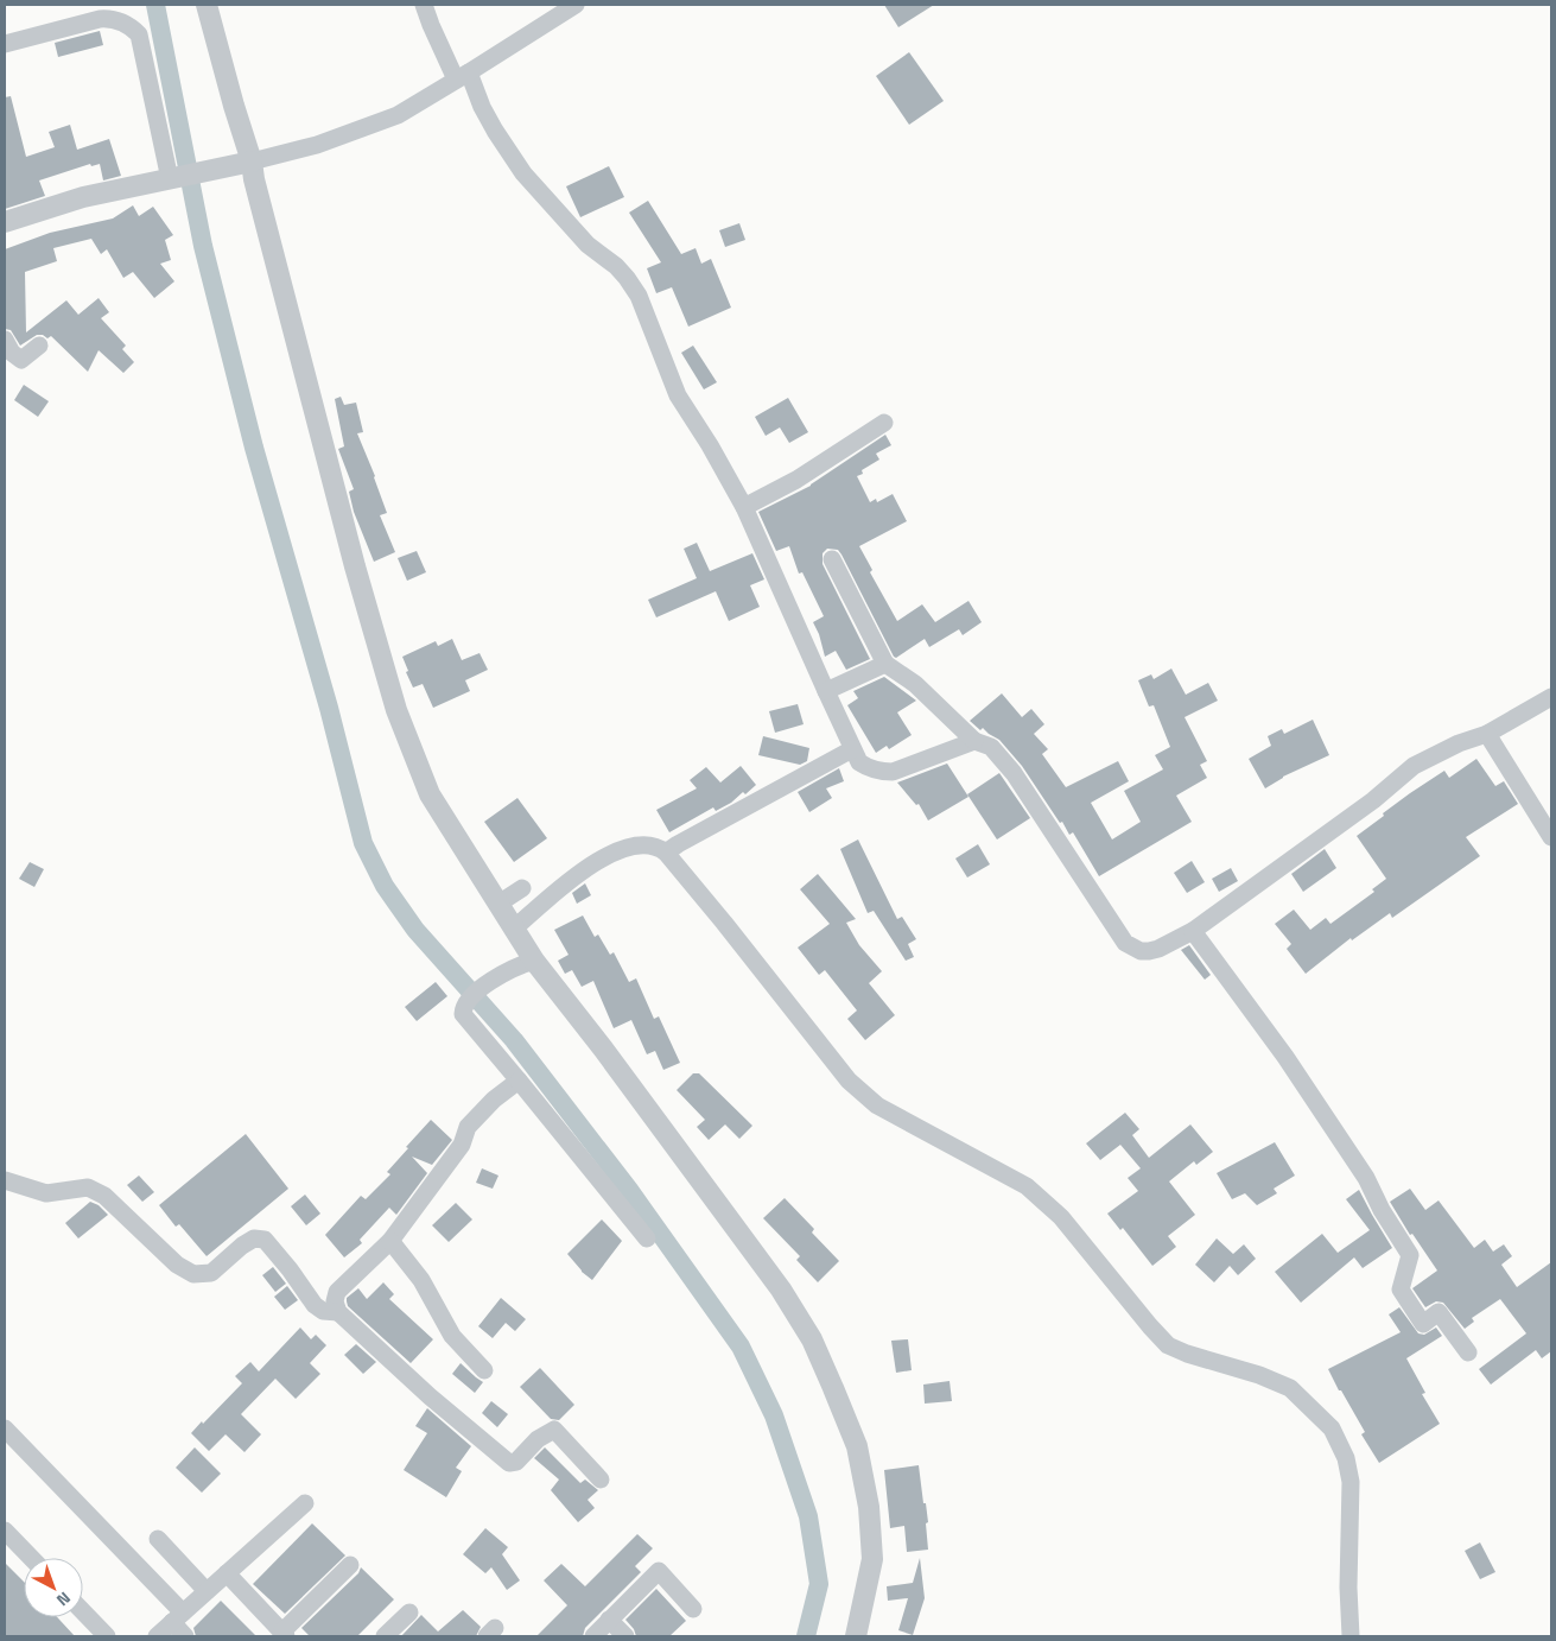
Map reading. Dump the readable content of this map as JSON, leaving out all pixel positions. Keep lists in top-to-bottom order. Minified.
{"north":"bottom right"}
